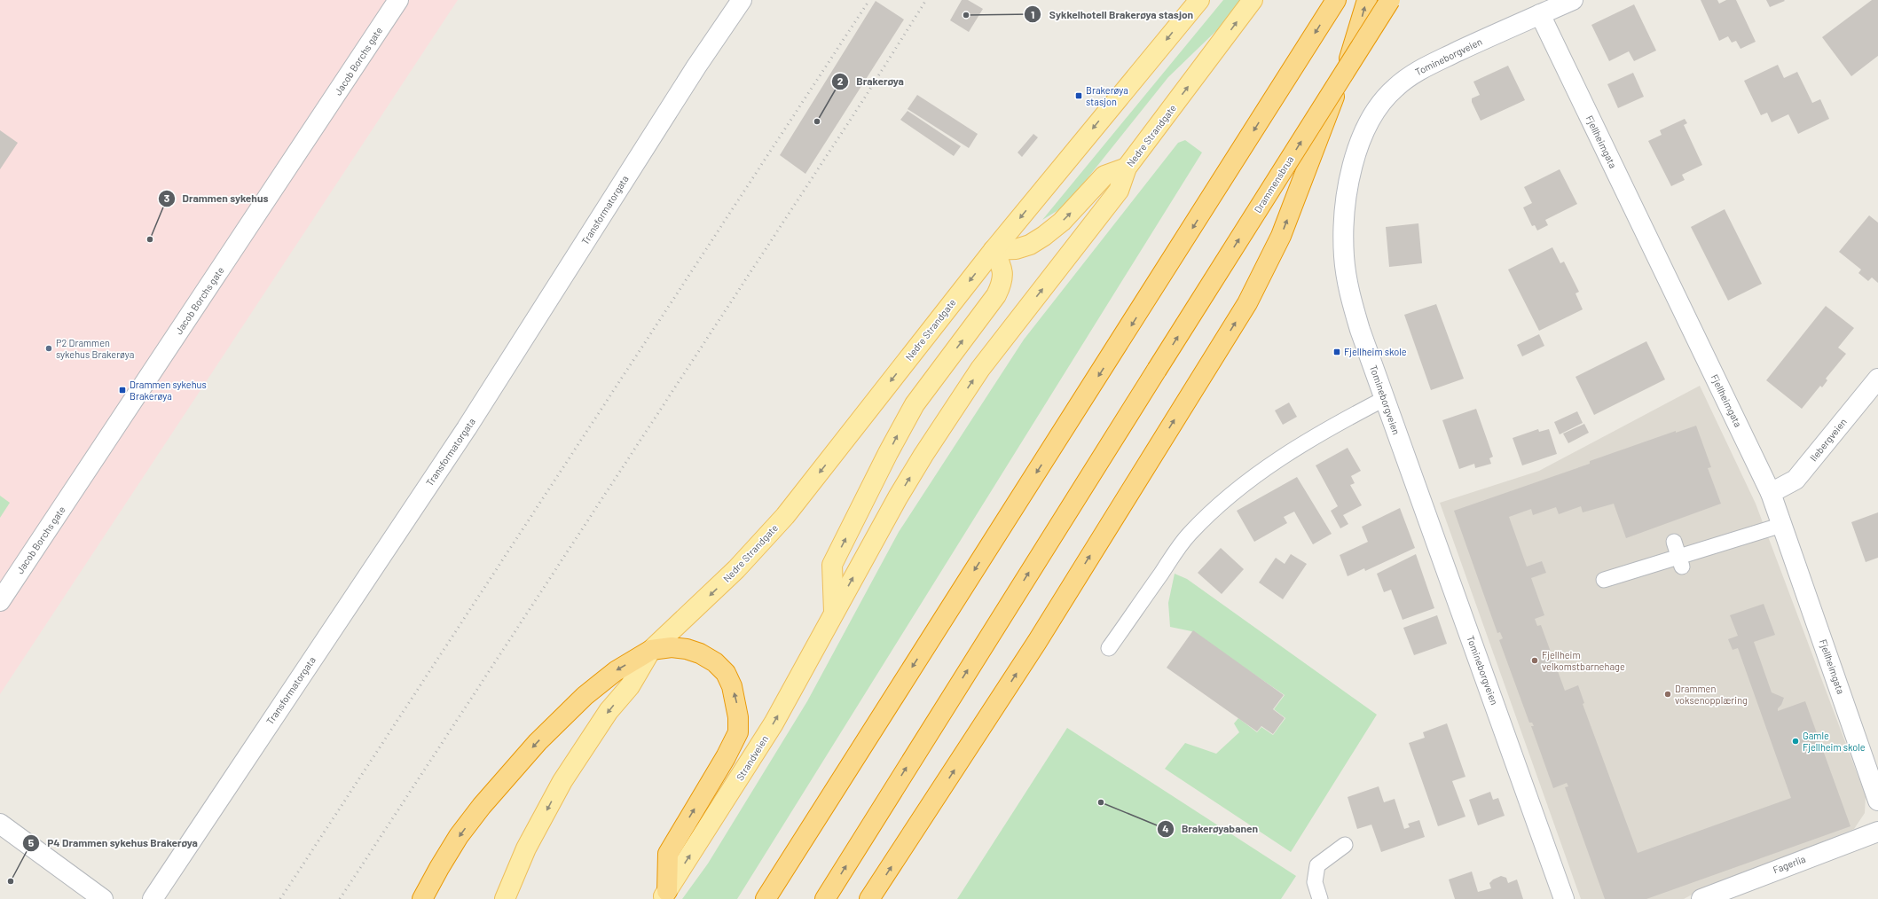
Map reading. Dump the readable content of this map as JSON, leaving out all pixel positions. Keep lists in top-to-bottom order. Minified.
{"streets":{"highway":["Drammensbrua"],"main road":["Nedre Strandgate","Strandveien"],"street":["Tomineborgveien","Jacob Borchs gate","Fjellheimgata","Transformatorgata","Ilebergveien","Fagerlia"]},"crossings":[["Tomineborgveien","Fjellheimgata"],["Nedre Strandgate","Strandveien"],["Fjellheimgata","Ilebergveien"]],"places":{"other":["Sykkelhotell Brakerøya stasjon","Brakerøya","Drammen sykehus","P2 Drammen sykehus Brakerøya","Fjellheim velkomstbarnehage","Drammen voksenopplæring","Gamle Fjellheim skole","Brakerøyabanen","P4 Drammen sykehus Brakerøya"],"transit":["Brakerøya stasjon","Fjellheim skole","Drammen sykehus Brakerøya"]}}
